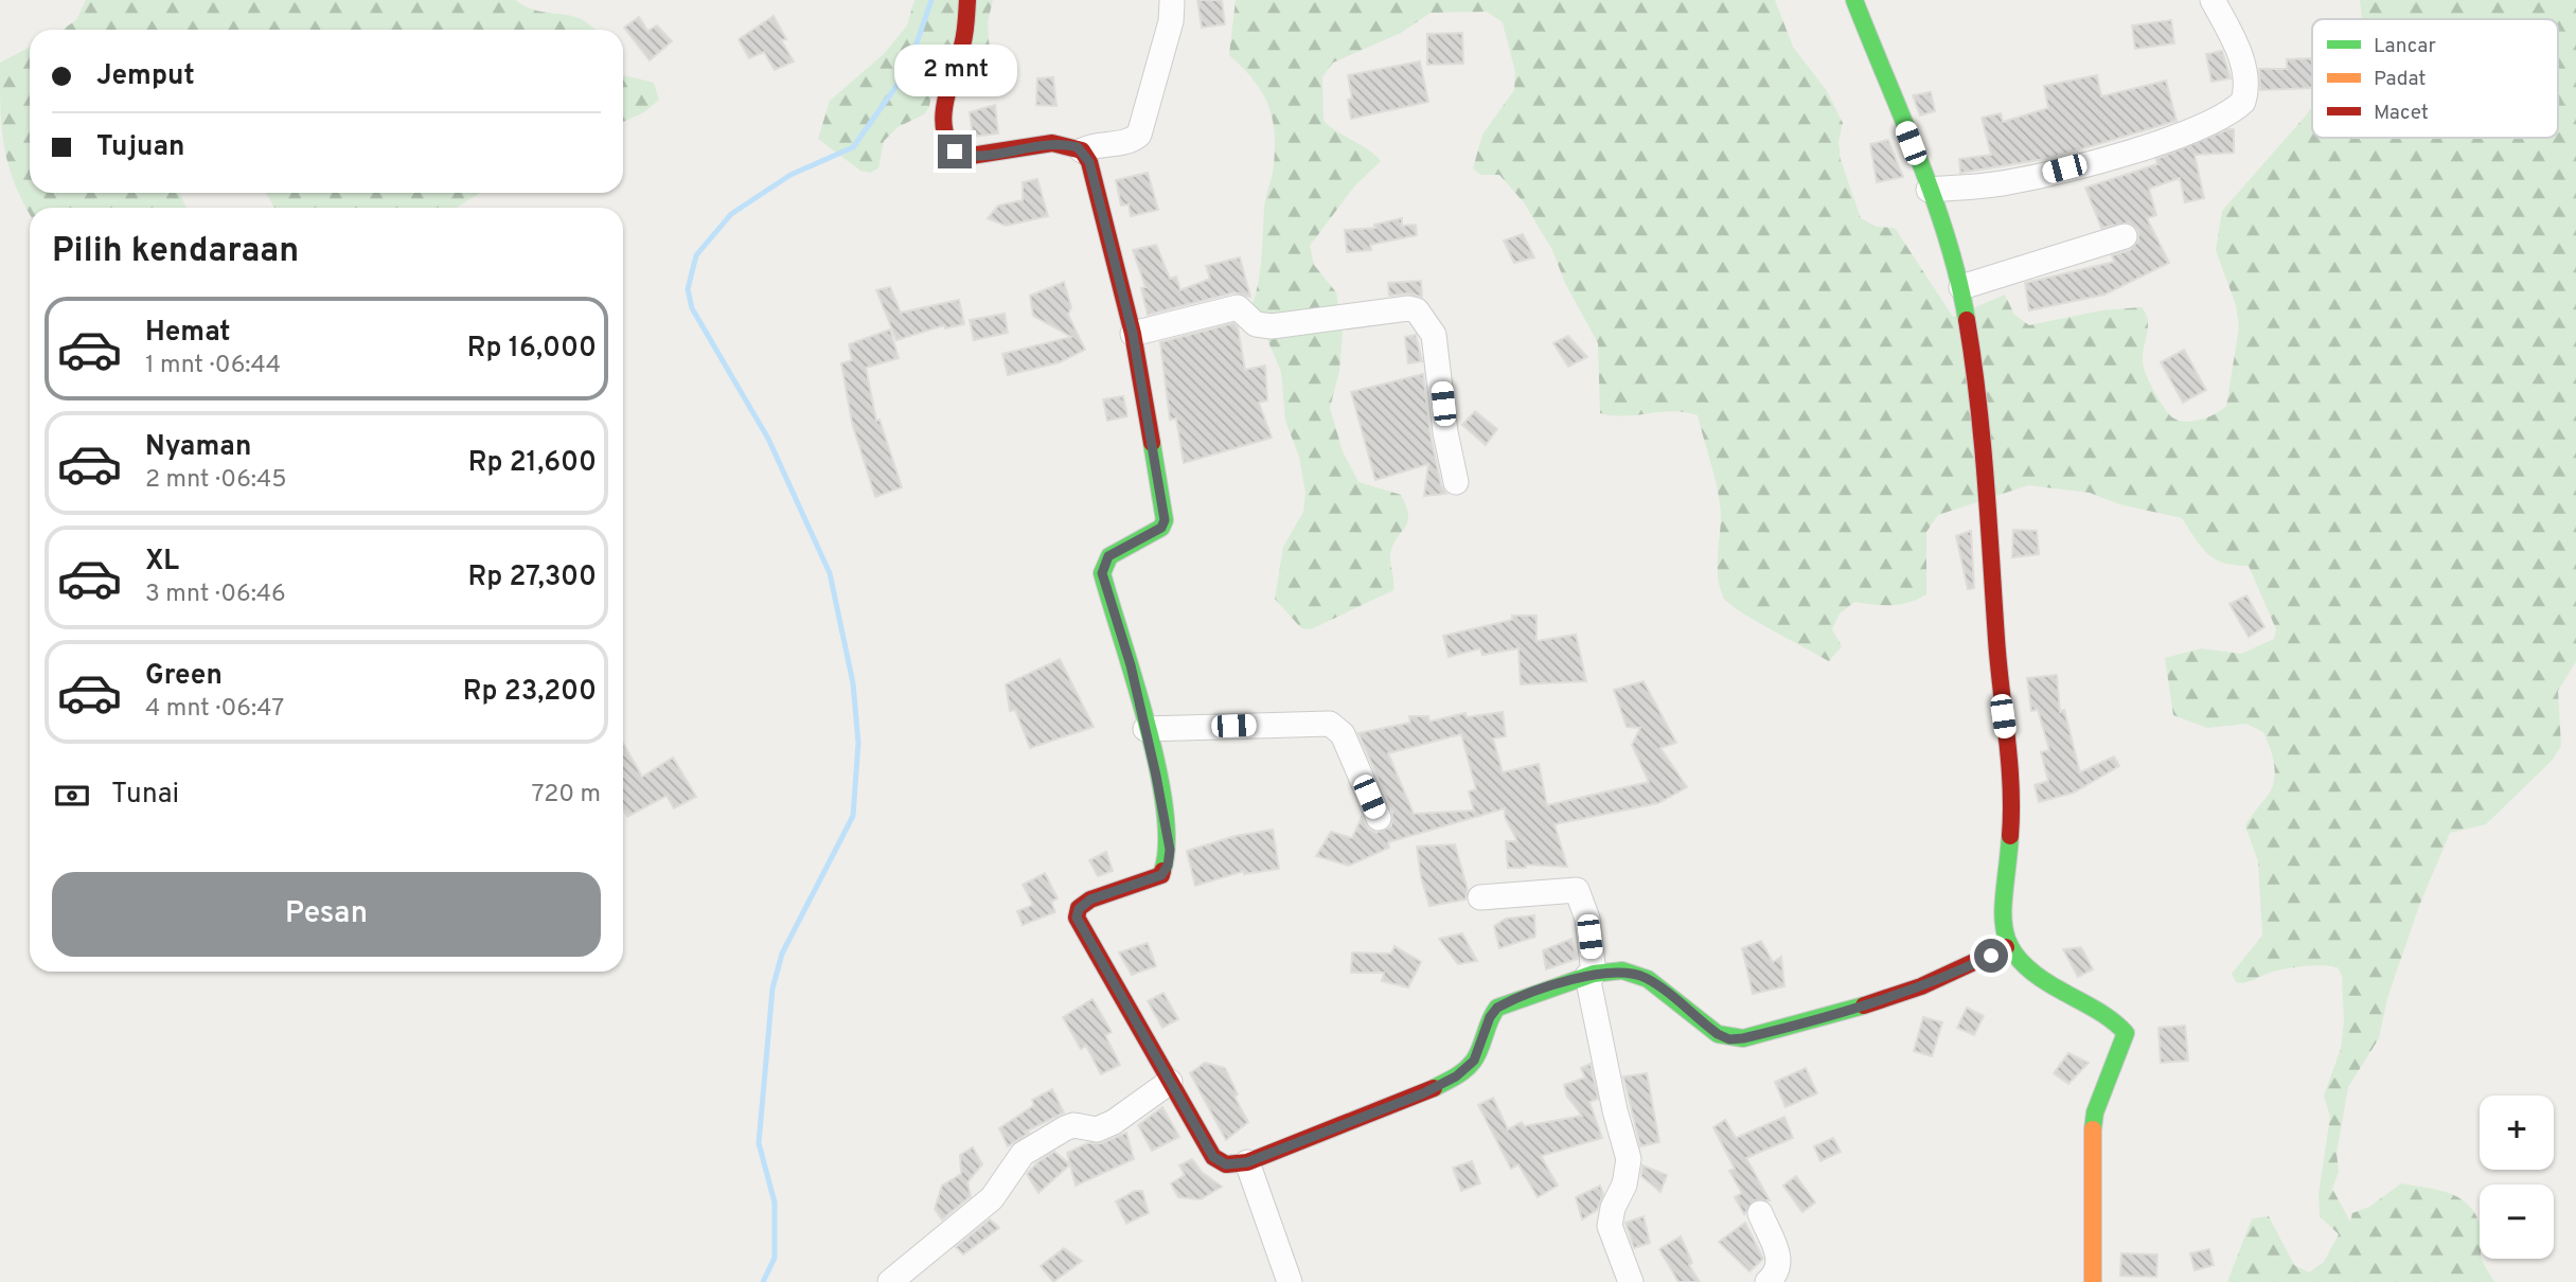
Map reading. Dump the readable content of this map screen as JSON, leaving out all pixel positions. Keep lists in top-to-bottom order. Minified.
{"legend":["Lancar","Padat","Macet"],"page":{"banner":["Jemput","Tujuan"],"bubble":"2 mnt","heading":"Pilih kendaraan","list":[{"name":"Hemat","note":"1 mnt · 06:44","value":"Rp 16,000"},{"name":"Nyaman","note":"2 mnt · 06:45","value":"Rp 21,600"},{"name":"XL","note":"3 mnt · 06:46","value":"Rp 27,300"},{"name":"Green","note":"4 mnt · 06:47","value":"Rp 23,200"}],"pay":["Tunai","720 m"],"buttons":"Pesan","map_buttons":["+","−"]}}
